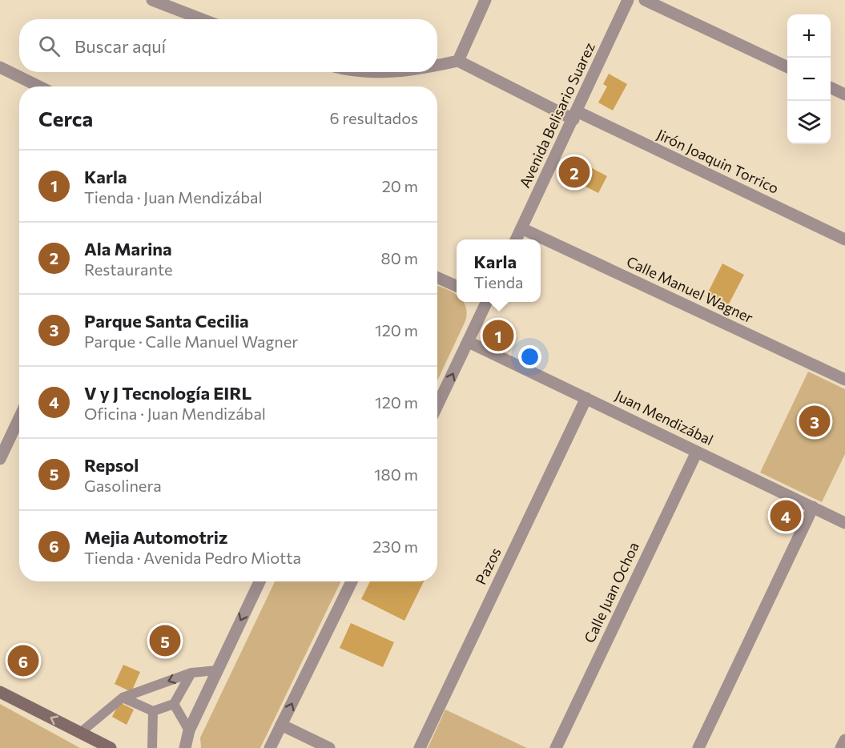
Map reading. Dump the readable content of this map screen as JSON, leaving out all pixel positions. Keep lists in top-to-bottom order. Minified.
{"streets":{"street":["Avenida Belisario Suarez","Jirón Joaquin Torrico","Calle Manuel Wagner","Juan Mendizábal","Pazos","Calle Juan Ochoa"]},"crossings":[["Avenida Belisario Suarez","Jirón Joaquin Torrico"],["Avenida Belisario Suarez","Calle Manuel Wagner"],["Juan Mendizábal","Pazos"],["Juan Mendizábal","Calle Juan Ochoa"]],"page":{"map_buttons":["+","−"],"search":"Buscar aquí","heading":["Cerca","6 resultados"],"list":[{"mark":"1","name":"Karla","note":"Tienda · Juan Mendizábal","value":"20 m"},{"mark":"2","name":"Ala Marina","note":"Restaurante","value":"80 m"},{"mark":"3","name":"Parque Santa Cecilia","note":"Parque · Calle Manuel Wagner","value":"120 m"},{"mark":"4","name":"V y J Tecnología EIRL","note":"Oficina · Juan Mendizábal","value":"120 m"},{"mark":"5","name":"Repsol","note":"Gasolinera","value":"180 m"},{"mark":"6","name":"Mejia Automotriz","note":"Tienda · Avenida Pedro Miotta","value":"230 m"}],"pins":["2","1","3","4","5","6"],"popup":["Karla","Tienda"]}}
